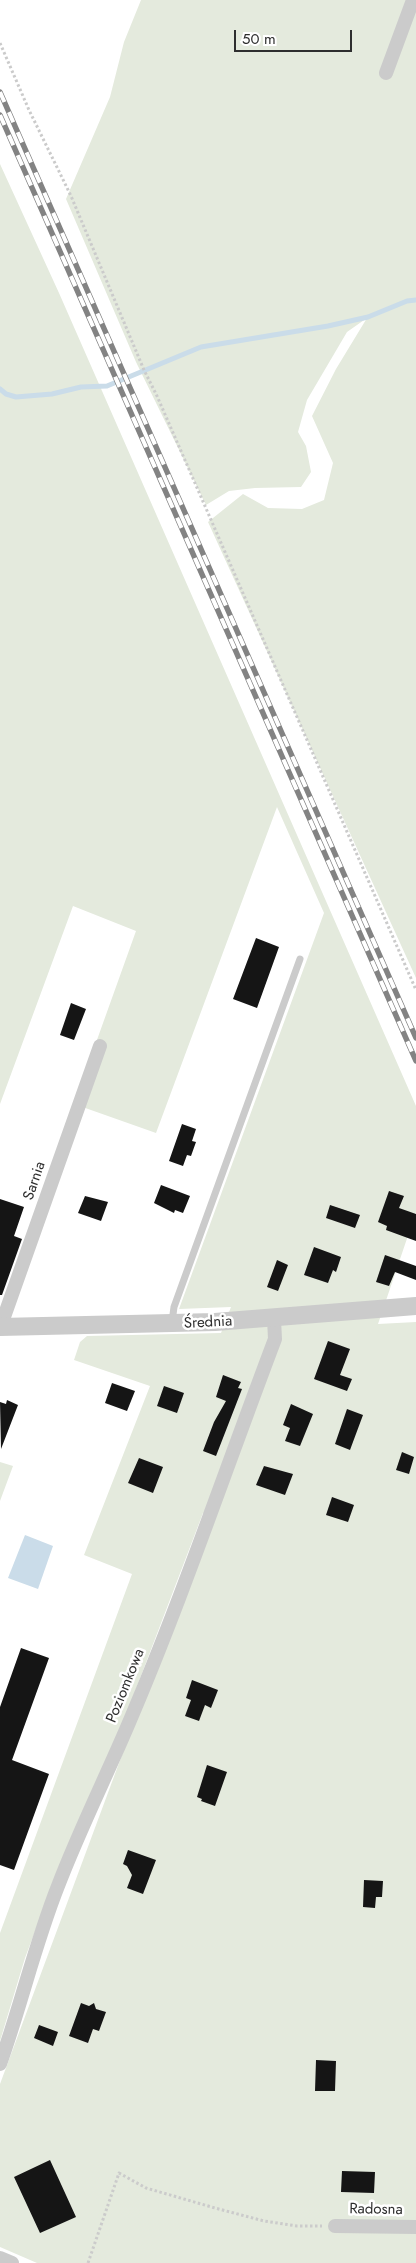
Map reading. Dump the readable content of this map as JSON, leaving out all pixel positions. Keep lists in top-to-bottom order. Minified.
{"streets":{"street":["Sarnia","Średnia","Poziomkowa","Radosna"]},"crossings":[["Sarnia","Średnia"],["Średnia","Poziomkowa"]],"scale_bar":"50 m"}
